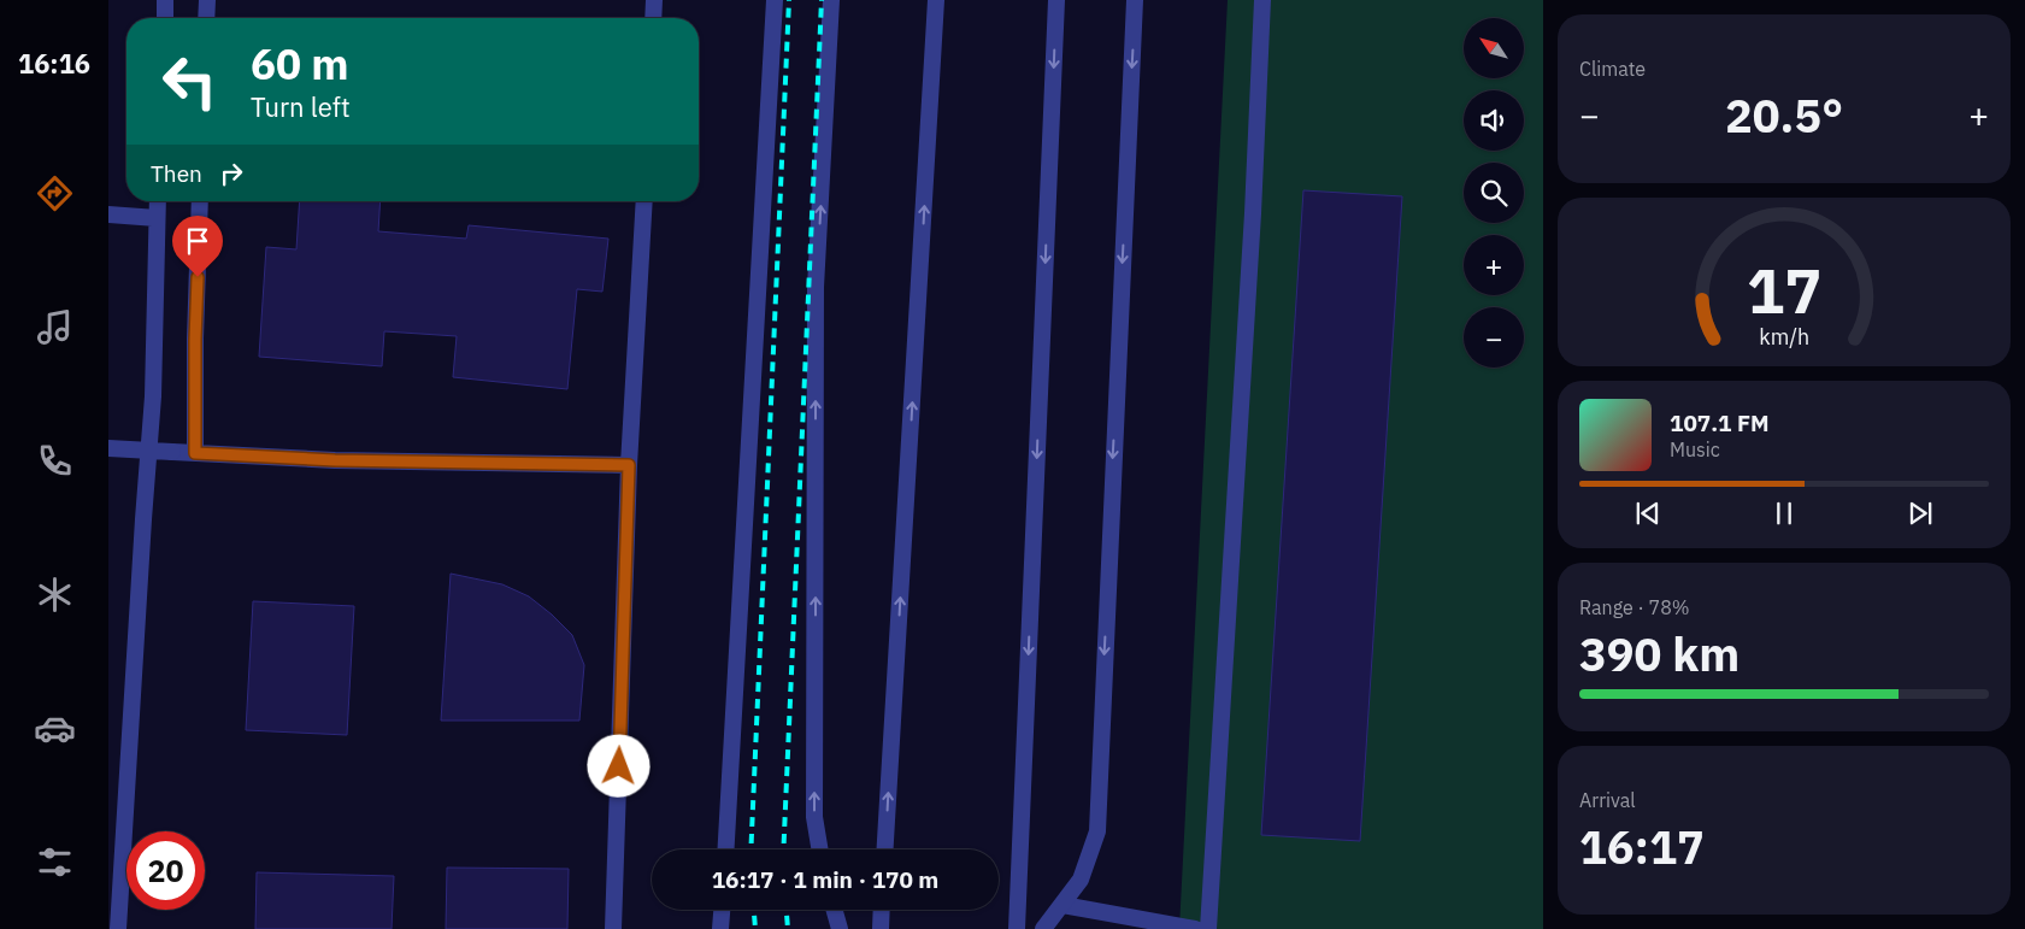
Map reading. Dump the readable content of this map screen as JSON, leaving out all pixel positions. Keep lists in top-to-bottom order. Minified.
{"north":"top left","page":{"tabs":"16:16","tile":["Climate",["Range · 78%","390 km"],["Arrival","16:17"]],"map_buttons":["+","−"],"turn":["60 m","Turn left"],"heat":["−","20.5°","+"],"then":"Then","song":["107.1 FM","Music"],"limit":"20","trip":"16:17 · 1 min · 170 m","gauge":["17","km/h"]}}
